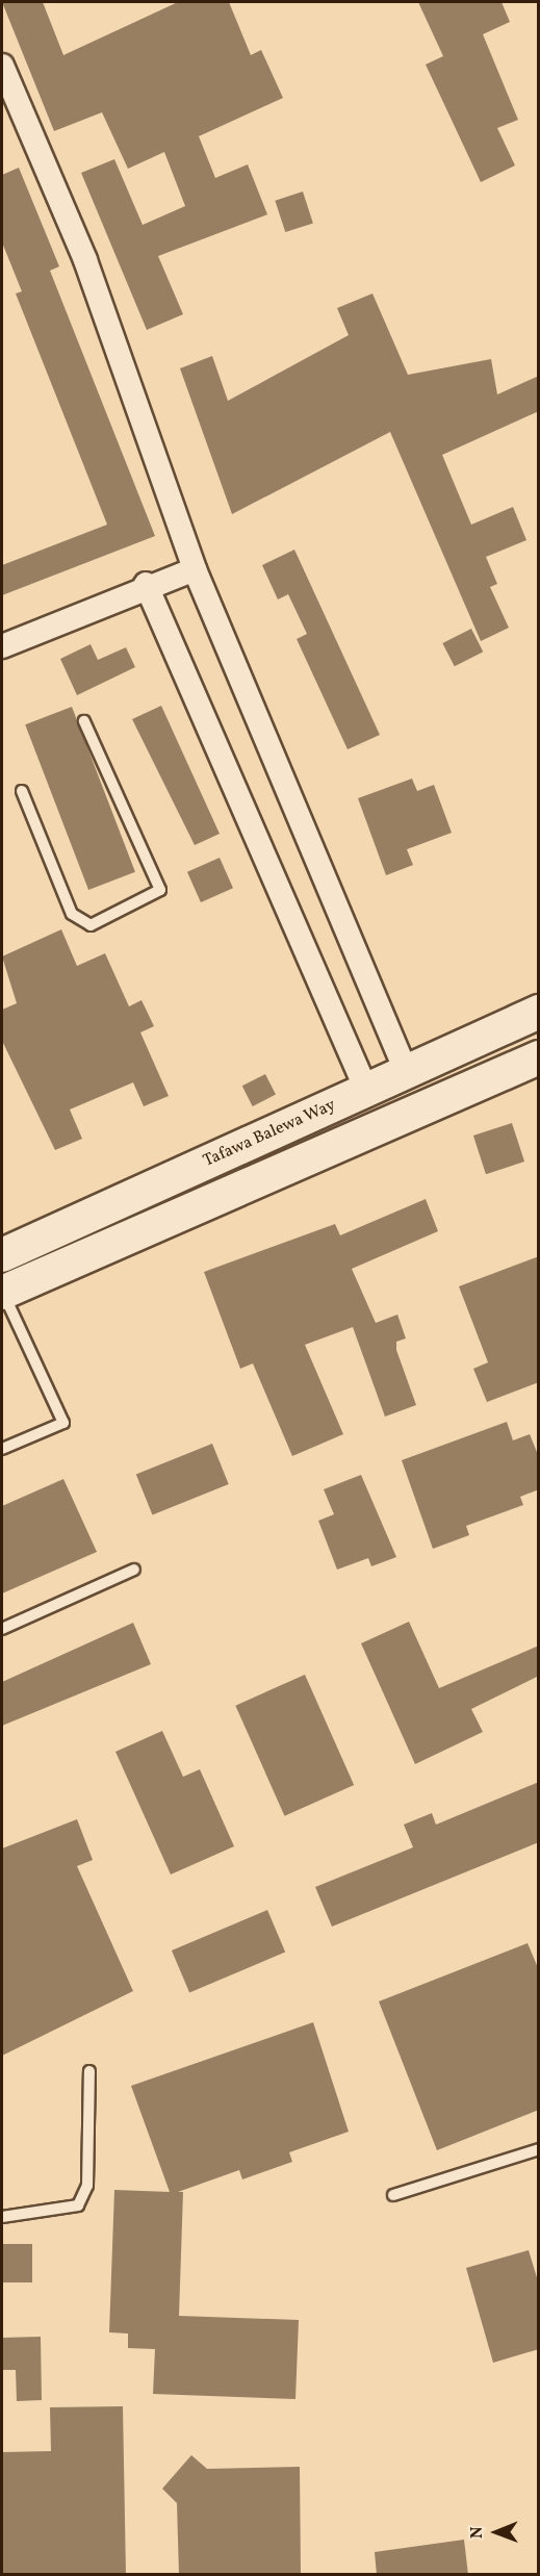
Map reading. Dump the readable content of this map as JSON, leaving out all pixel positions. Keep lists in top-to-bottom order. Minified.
{"streets":{"main road":["Tafawa Balewa Way"]},"north":"left"}
